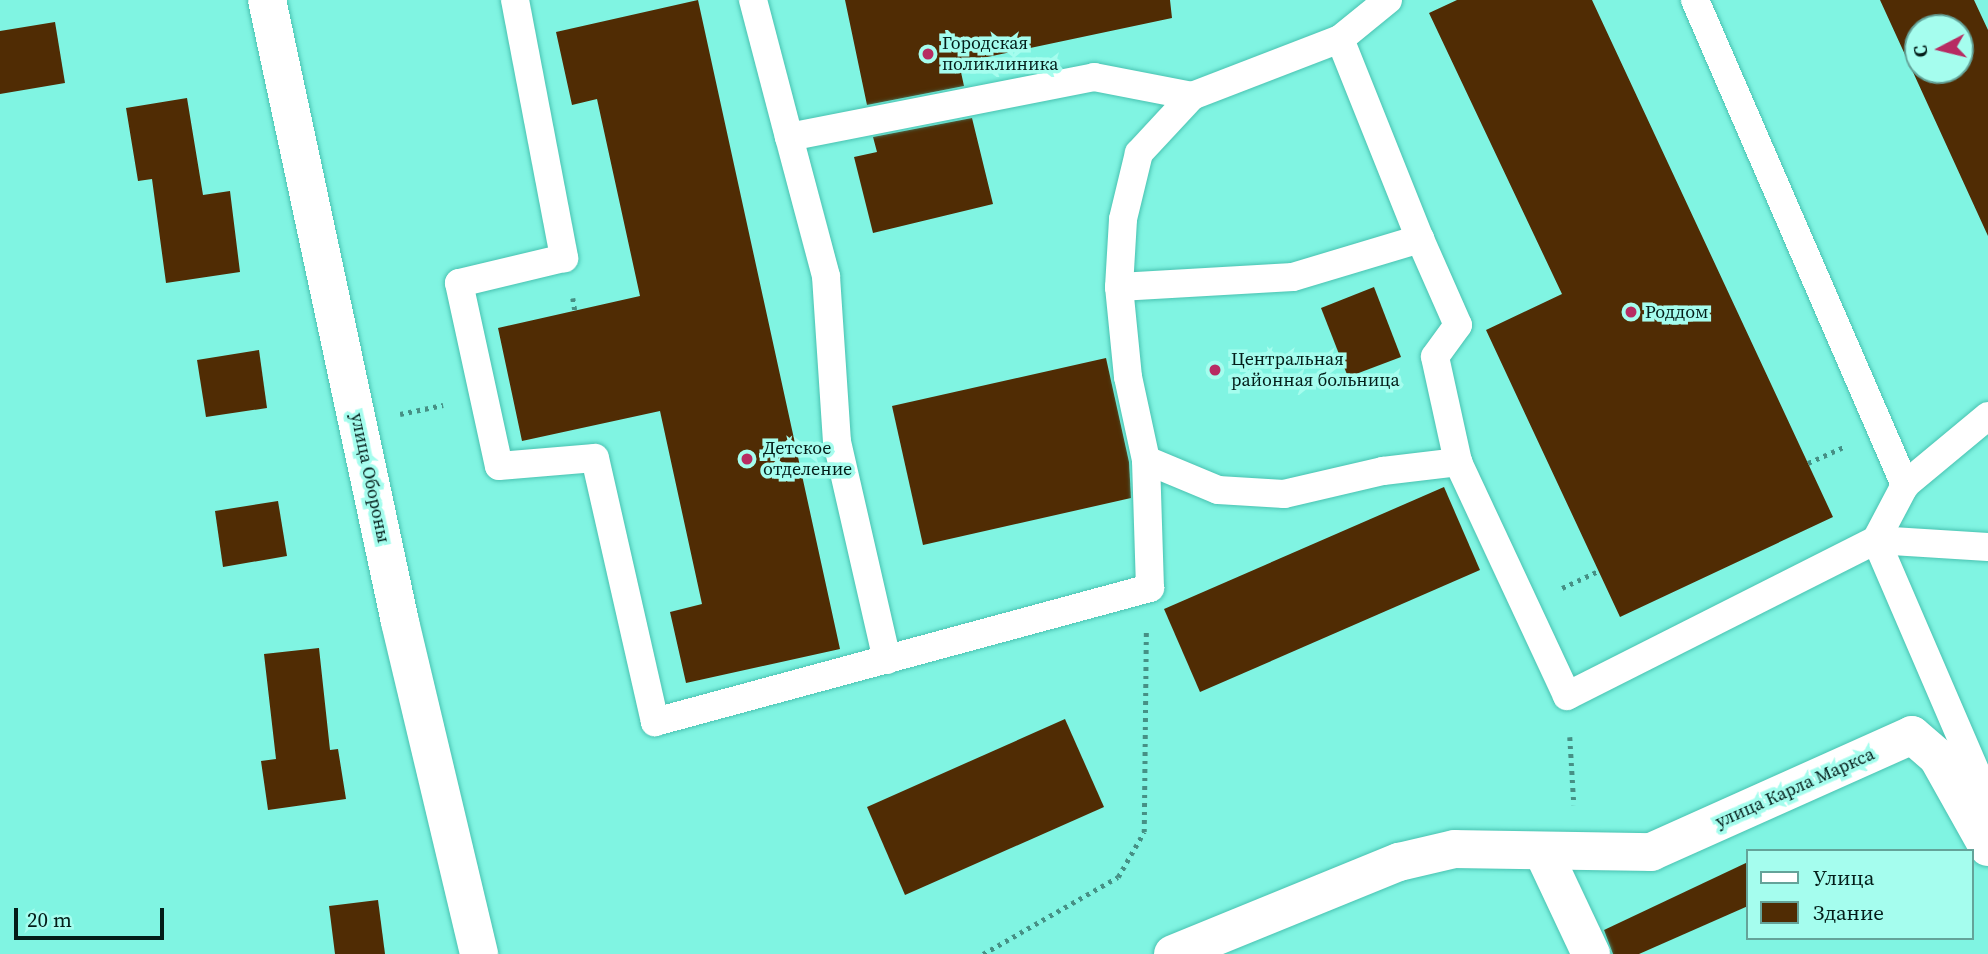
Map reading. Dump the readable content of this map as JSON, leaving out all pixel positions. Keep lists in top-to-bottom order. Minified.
{"streets":{"street":["улица Обороны","улица Карла Маркса"]},"places":["Городская поликлиника","Роддом","Центральная районная больница","Детское отделение"],"legend":["Улица","Здание"],"scale_bar":"20 m","north":"left"}
